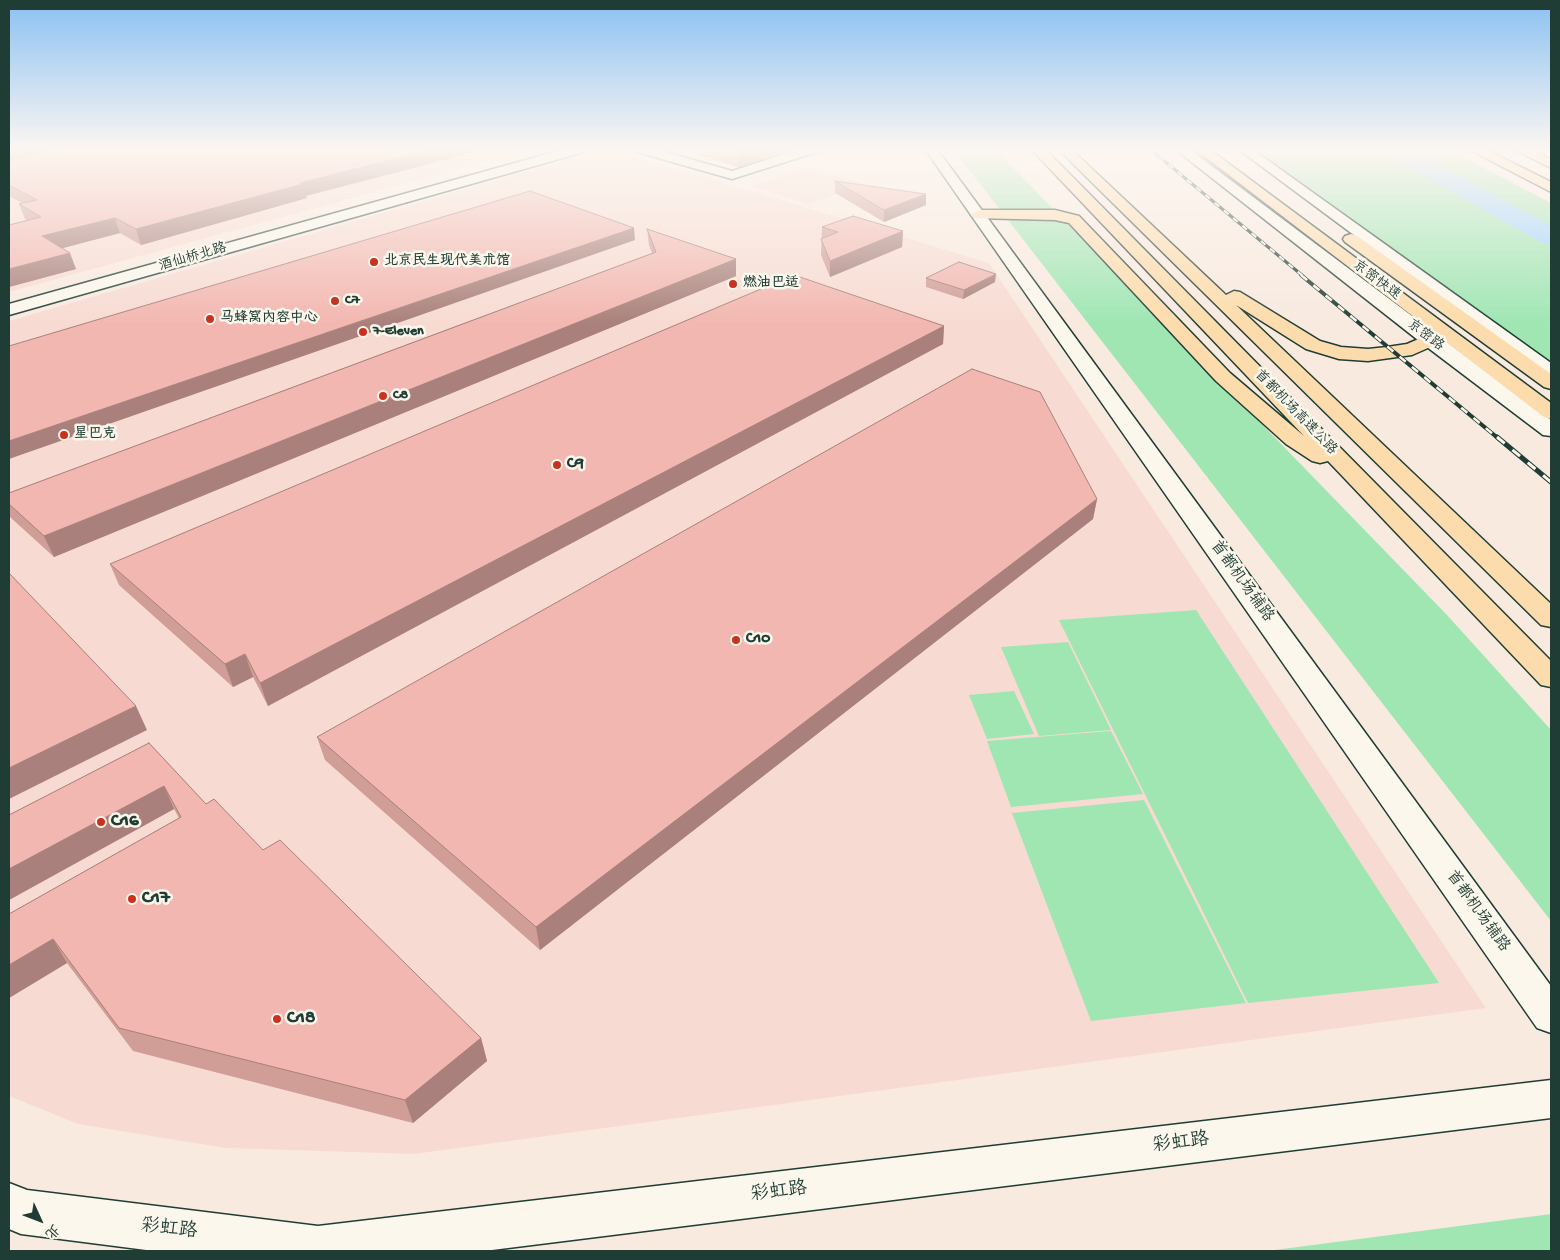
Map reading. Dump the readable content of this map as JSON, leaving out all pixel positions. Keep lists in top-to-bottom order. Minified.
{"streets":{"main road":["酒仙桥北路","京密快速","京密路","首都机场高速公路","首都机场辅路","彩虹路"]},"places":["北京民生现代美术馆","燃油巴适","C7","马蜂窝内容中心","7-Eleven","C8","星巴克","C9","C10","C16","C17","C18"],"north":"bottom right"}
